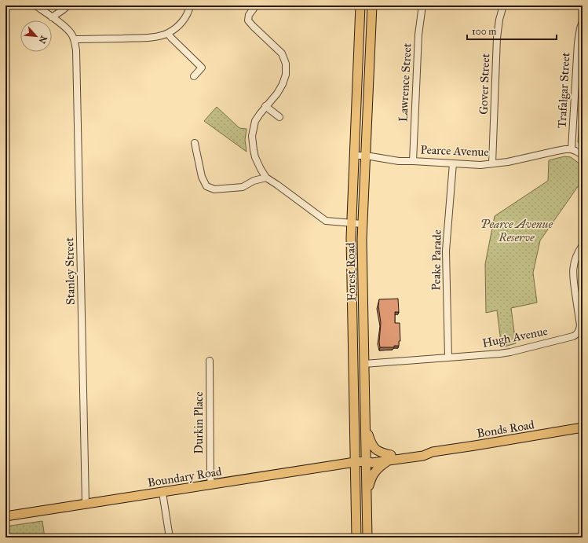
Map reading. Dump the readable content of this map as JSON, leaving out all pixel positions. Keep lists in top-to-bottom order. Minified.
{"streets":{"main road":["Forest Road","Bonds Road","Boundary Road"],"street":["Lawrence Street","Gover Street","Trafalgar Street","Pearce Avenue","Peake Parade","Stanley Street","Hugh Avenue","Durkin Place"]},"crossings":[["Lawrence Street","Pearce Avenue"],["Gover Street","Pearce Avenue"],["Trafalgar Street","Pearce Avenue"],["Pearce Avenue","Peake Parade"],["Pearce Avenue","Forest Road"],["Peake Parade","Hugh Avenue"],["Stanley Street","Boundary Road"],["Forest Road","Hugh Avenue"],["Forest Road","Bonds Road"],["Forest Road","Boundary Road"],["Durkin Place","Boundary Road"],["Bonds Road","Boundary Road"]],"parks":["Pearce Avenue Reserve"],"scale_bar":"100 m","north":"bottom right"}
